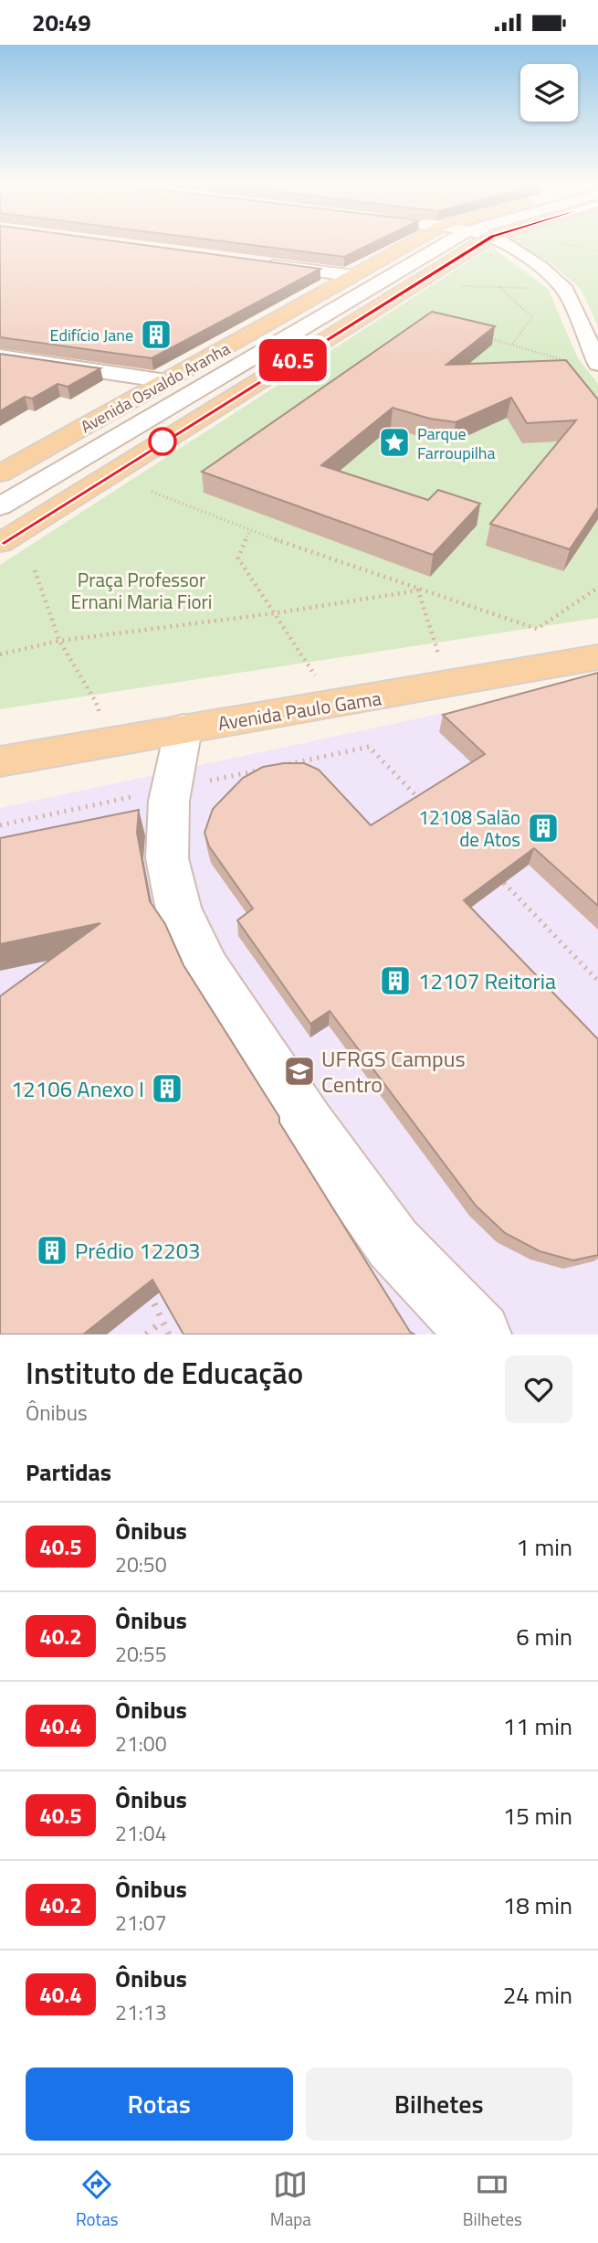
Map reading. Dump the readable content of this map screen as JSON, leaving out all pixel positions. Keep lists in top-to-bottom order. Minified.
{"streets":{"main road":["Avenida Osvaldo Aranha","Avenida Paulo Gama"]},"parks":["Praça Professor Ernani Maria Fiori"],"places":{"building":["Edifício Jane","12108 Salão de Atos","12107 Reitoria","12106 Anexo I","Prédio 12203"],"place":["Parque Farroupilha"],"school or university":["UFRGS Campus Centro"]},"lines":["bus line 40.5"],"page":{"status":"20:49","on_map":"40.5","heading":[["Instituto de Educação","Ônibus"],"Partidas"],"list":[{"mark":"40.5","name":"Ônibus","note":"20:50","value":"1 min"},{"mark":"40.2","name":"Ônibus","note":"20:55","value":"6 min"},{"mark":"40.4","name":"Ônibus","note":"21:00","value":"11 min"},{"mark":"40.5","name":"Ônibus","note":"21:04","value":"15 min"},{"mark":"40.2","name":"Ônibus","note":"21:07","value":"18 min"},{"mark":"40.4","name":"Ônibus","note":"21:13","value":"24 min"}],"buttons":["Rotas","Bilhetes"],"tabs":["Rotas","Mapa","Bilhetes"]}}
